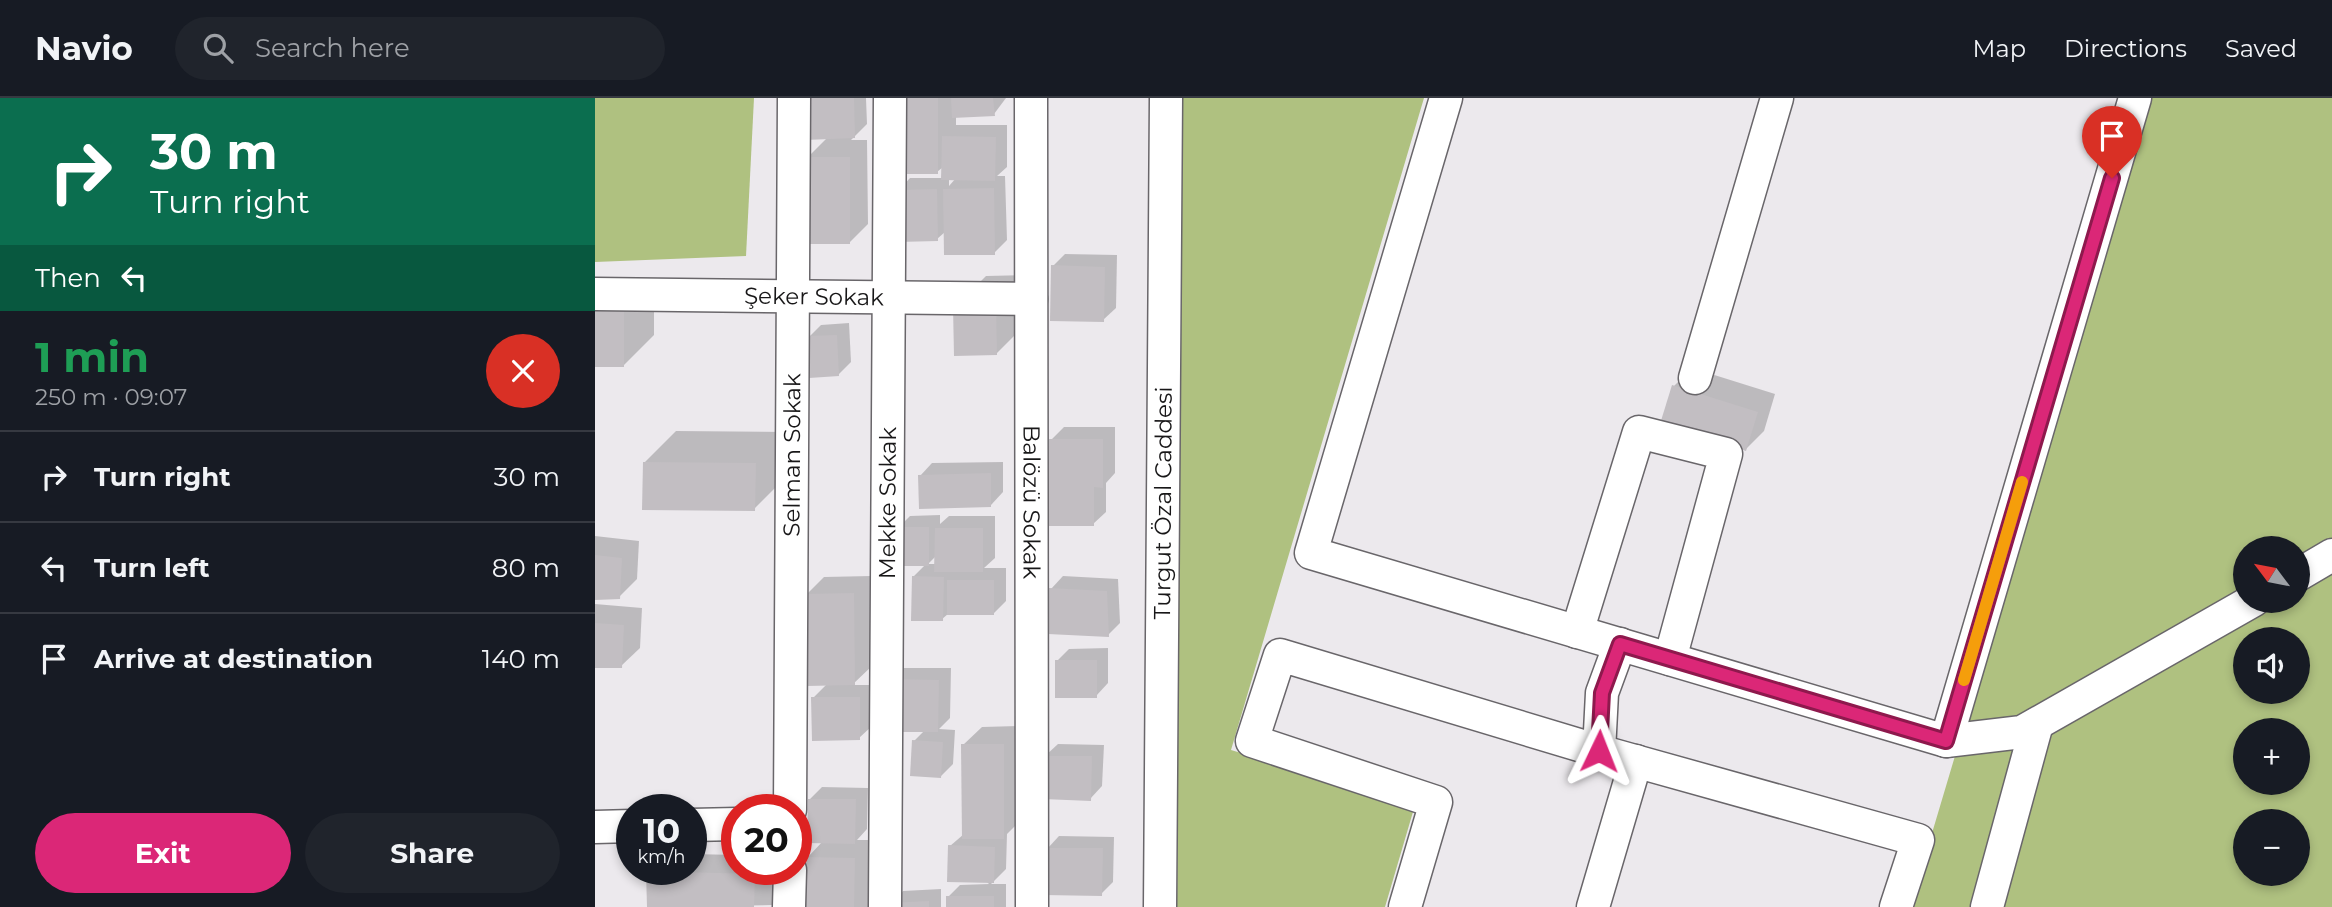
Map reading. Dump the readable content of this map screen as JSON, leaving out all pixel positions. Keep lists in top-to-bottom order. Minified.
{"streets":{"street":["Şeker Sokak","Selman Sokak","Mekke Sokak","Balözü Sokak","Turgut Özal Caddesi"]},"crossings":[["Şeker Sokak","Selman Sokak"],["Şeker Sokak","Mekke Sokak"],["Şeker Sokak","Balözü Sokak"]],"north":"top left","page":{"header":"Navio","search":"Search here","nav":["Map","Directions","Saved"],"turn":["30 m","Turn right"],"then":"Then","heading":["1 min","250 m · 09:07"],"list":[{"name":"Turn right","value":"30 m"},{"name":"Turn left","value":"80 m"},{"name":"Arrive at destination","value":"140 m"}],"map_buttons":["+","−"],"speed":"10 km/h","limit":"20","buttons":["Exit","Share"]}}
